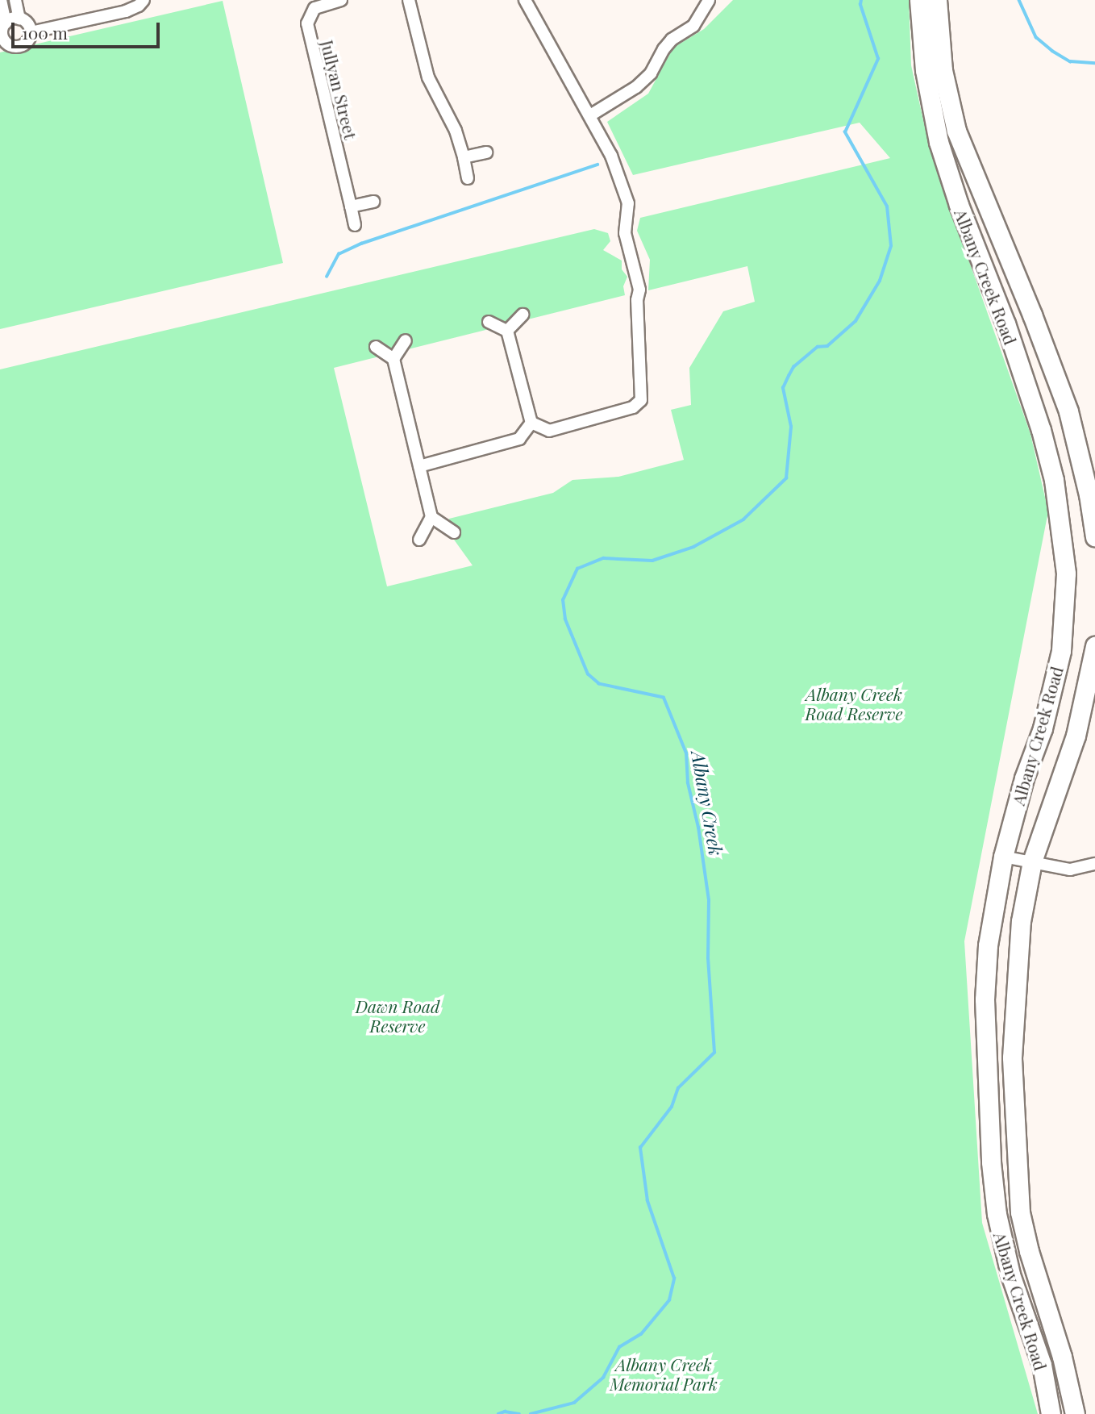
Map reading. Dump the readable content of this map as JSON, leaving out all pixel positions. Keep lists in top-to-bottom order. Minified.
{"streets":{"main road":["Albany Creek Road"],"street":["Jullyan Street"]},"water":["Albany Creek"],"parks":["Albany Creek Road Reserve","Dawn Road Reserve","Albany Creek Memorial Park"],"scale_bar":"100 m"}
